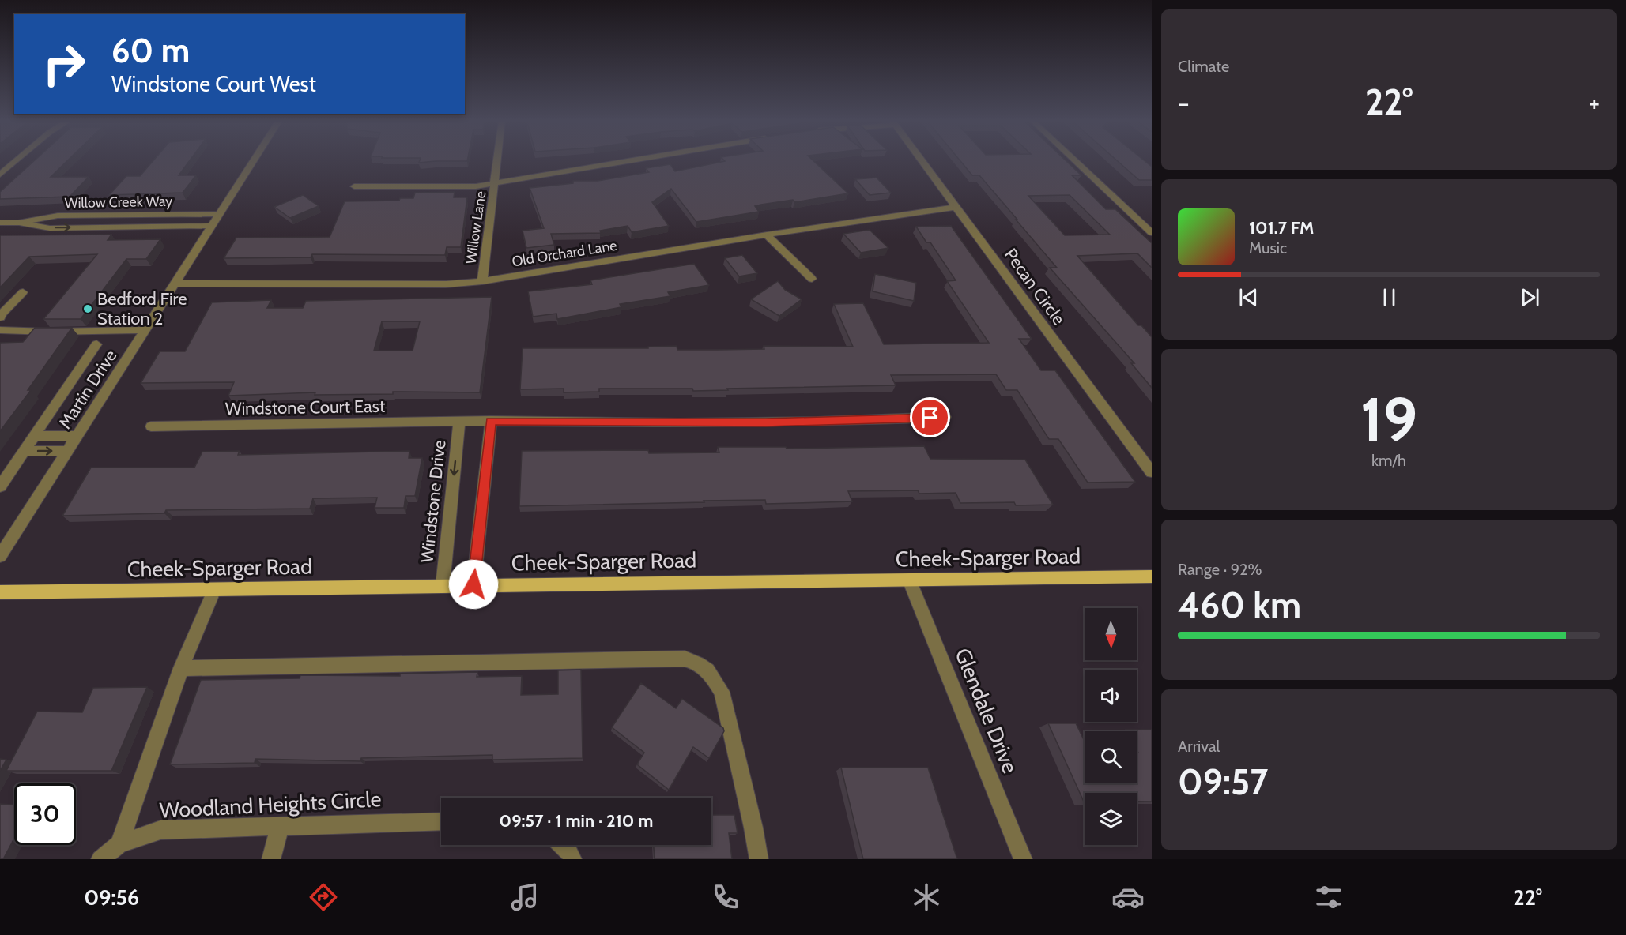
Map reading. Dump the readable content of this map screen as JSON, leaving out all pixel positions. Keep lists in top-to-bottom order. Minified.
{"streets":{"main road":["Cheek-Sparger Road"],"street":["Willow Creek Way","Willow Lane","Old Orchard Lane","Pecan Circle","Martin Drive","Windstone Court East","Windstone Drive","Glendale Drive","Woodland Heights Circle"]},"crossings":[["Willow Creek Way","Martin Drive"],["Willow Lane","Old Orchard Lane"],["Old Orchard Lane","Pecan Circle"],["Old Orchard Lane","Martin Drive"],["Windstone Court East","Windstone Drive"],["Windstone Drive","Cheek-Sparger Road"],["Cheek-Sparger Road","Glendale Drive"]],"places":["Bedford Fire Station 2"],"north":"bottom","page":{"tile":["Climate",["19","km/h"],["Range · 92%","460 km"],["Arrival","09:57"]],"turn":["60 m","Windstone Court West"],"heat":["−","22°","+"],"song":["101.7 FM","Music"],"limit":"30","trip":"09:57 · 1 min · 210 m","tabs":["09:56","22°"]}}
